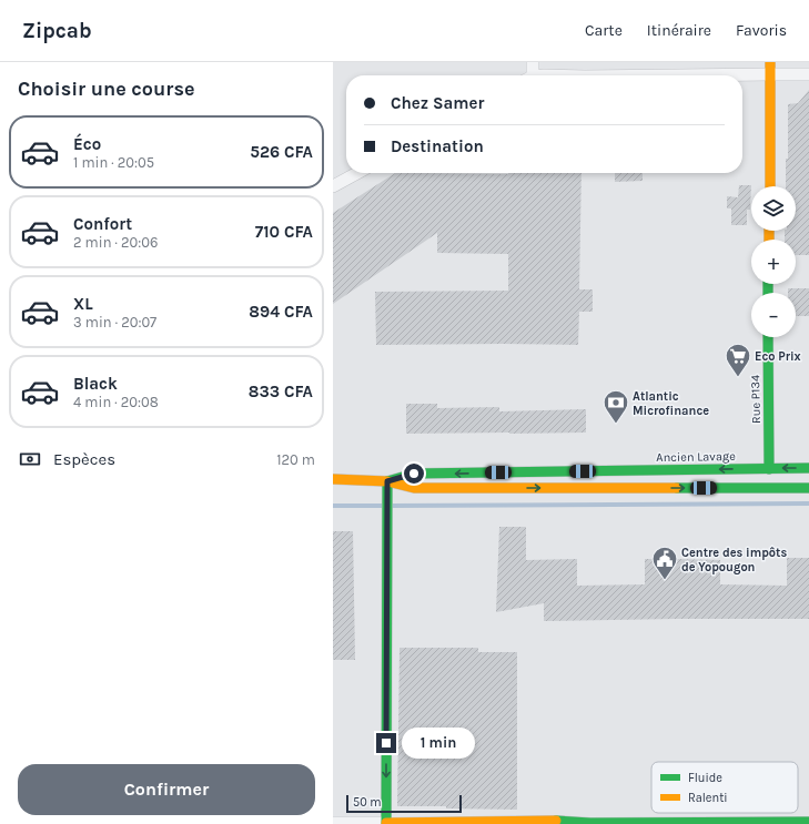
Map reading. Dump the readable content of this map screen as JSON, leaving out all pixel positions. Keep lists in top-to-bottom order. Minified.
{"streets":{"street":["Rue P134","Ancien Lavage"]},"crossings":[["Rue P134","Ancien Lavage"]],"places":{"supermarket":["Eco Prix"],"bank":["Atlantic Microfinance"],"public building":["Centre des impôts de Yopougon"]},"legend":["Fluide","Ralenti"],"scale_bar":"50 m","page":{"header":"Zipcab","nav":["Carte","Itinéraire","Favoris"],"heading":"Choisir une course","banner":["Chez Samer","Destination"],"list":[{"name":"Éco","note":"1 min · 20:05","value":"526 CFA"},{"name":"Confort","note":"2 min · 20:06","value":"710 CFA"},{"name":"XL","note":"3 min · 20:07","value":"894 CFA"},{"name":"Black","note":"4 min · 20:08","value":"833 CFA"}],"map_buttons":["+","−"],"pay":["Espèces","120 m"],"bubble":"1 min","buttons":"Confirmer","scale":"50 m"}}
